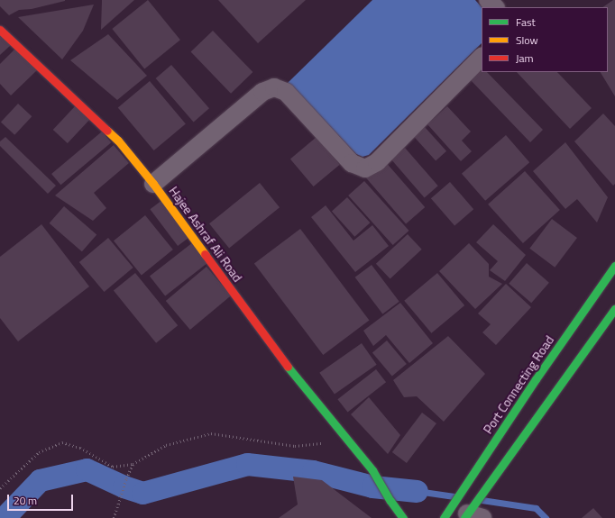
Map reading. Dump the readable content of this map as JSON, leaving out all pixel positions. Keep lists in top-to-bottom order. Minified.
{"streets":{"main road":["Hajee Ashraf Ali Road","Port Connecting Road"]},"legend":["Fast","Slow","Jam"],"scale_bar":"20 m"}
